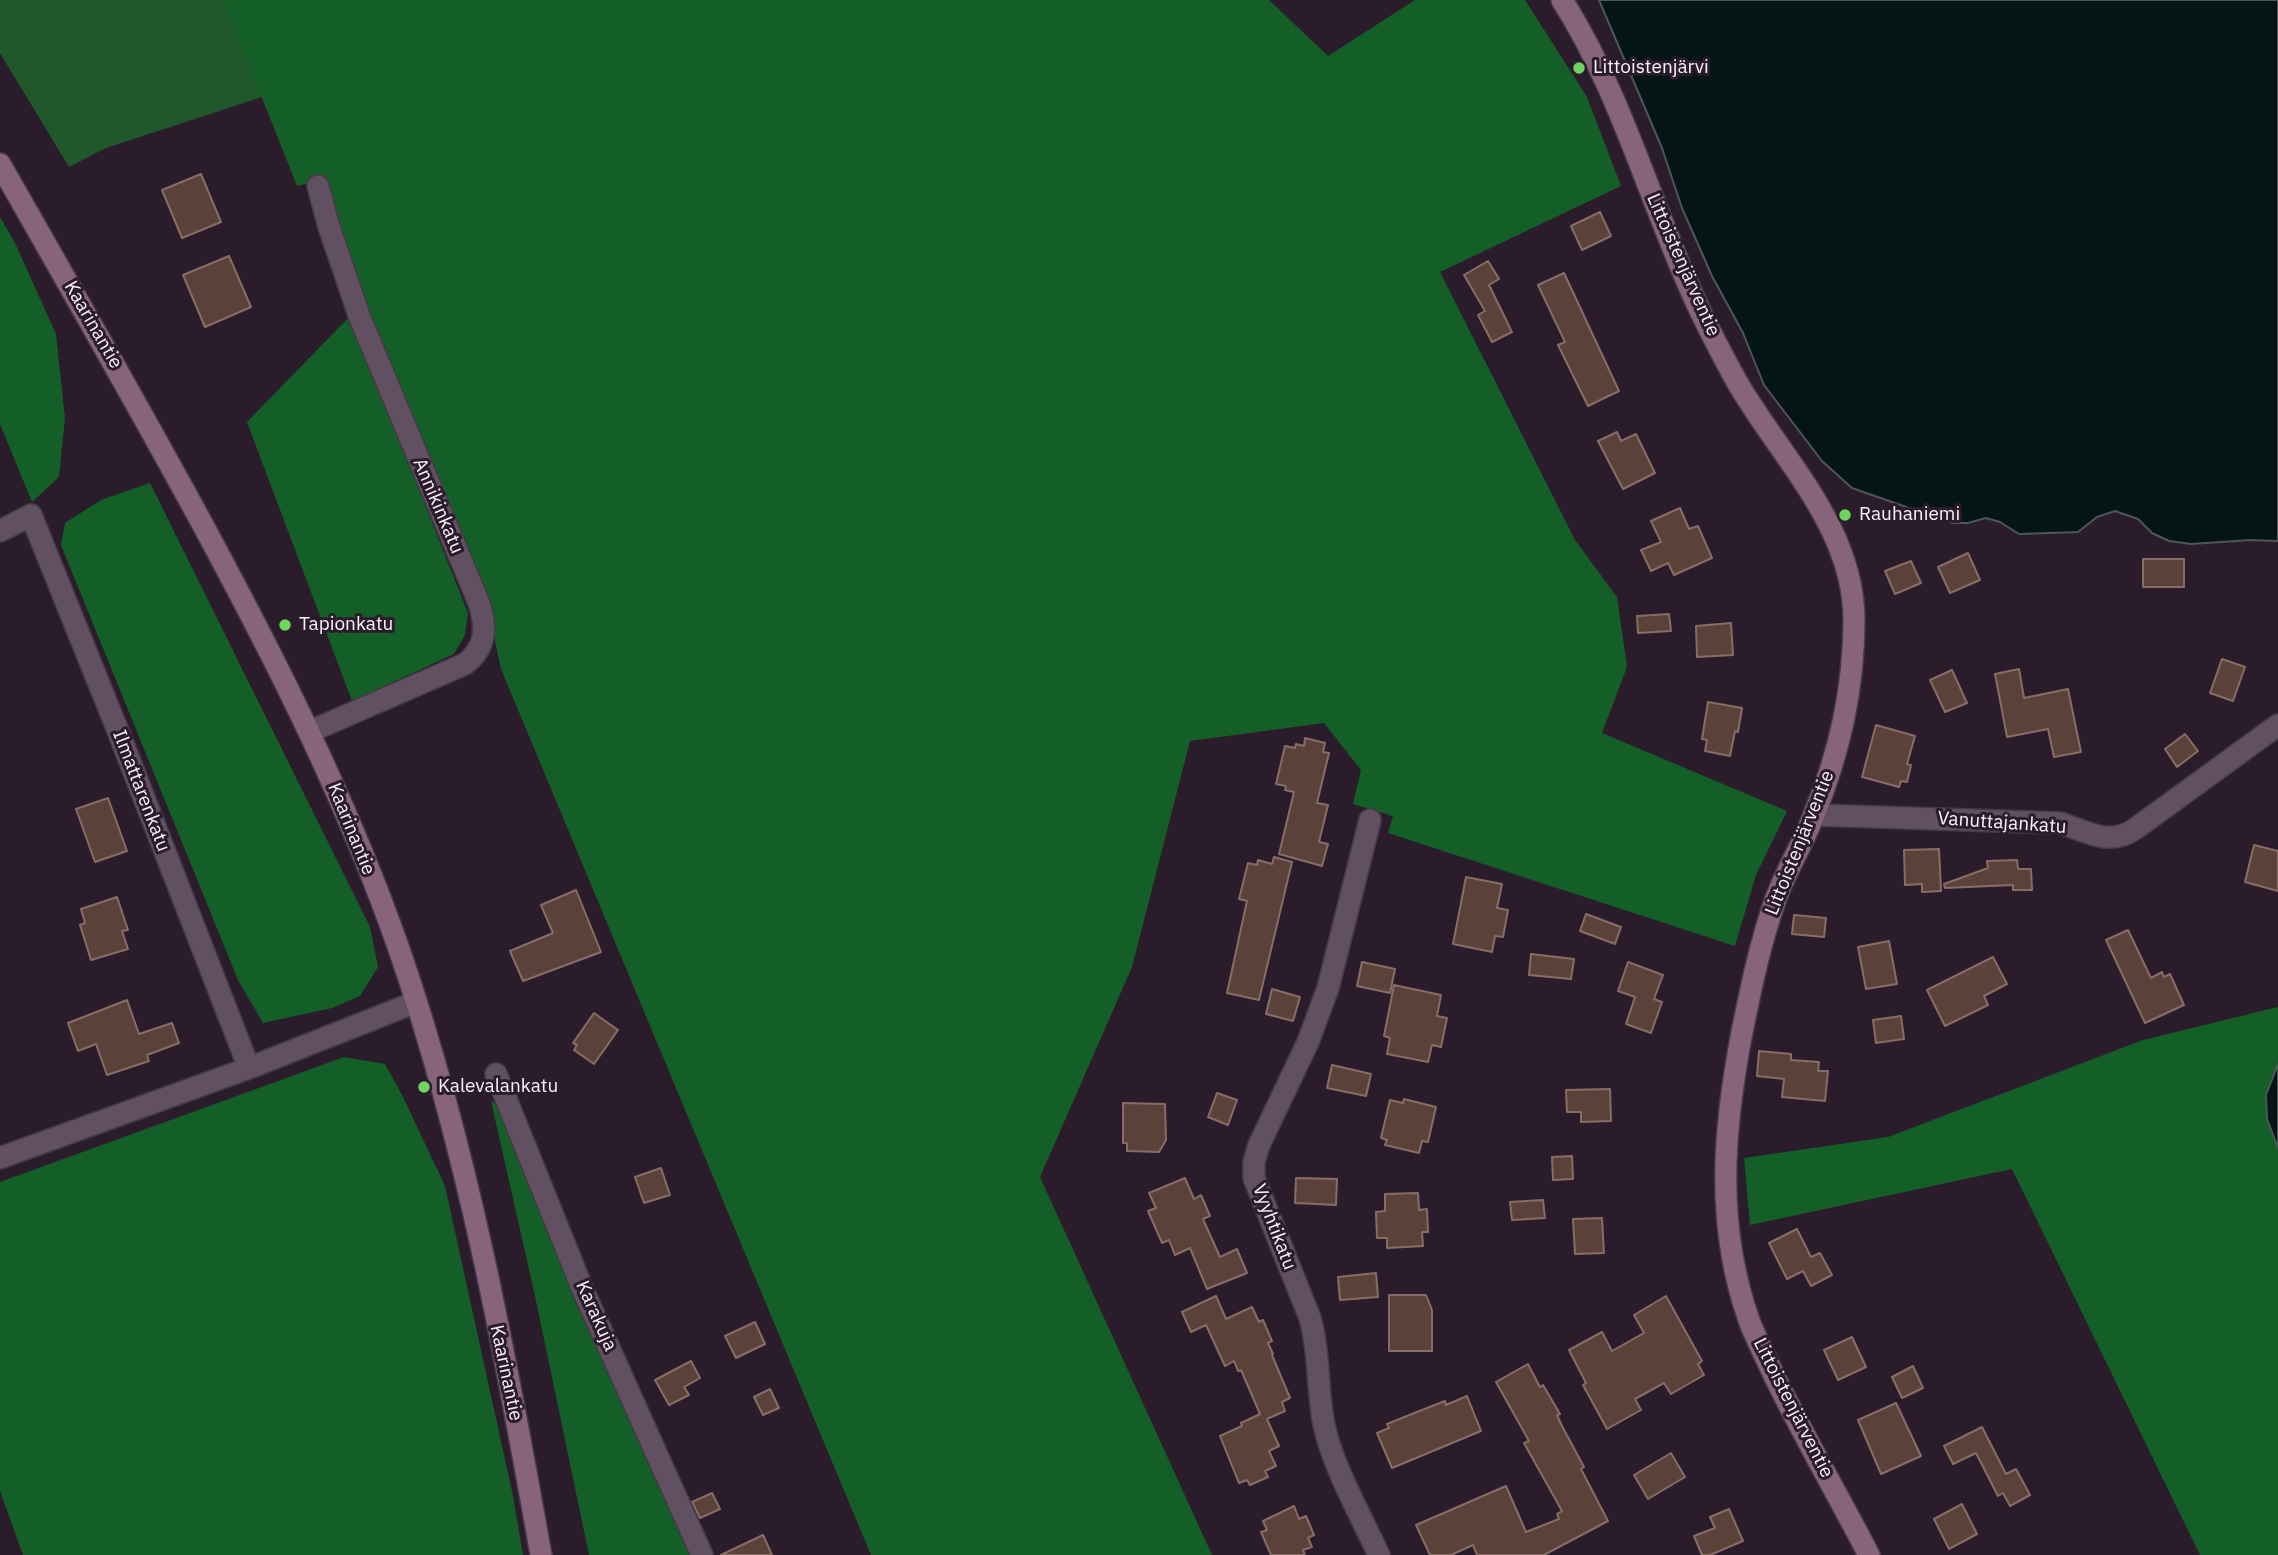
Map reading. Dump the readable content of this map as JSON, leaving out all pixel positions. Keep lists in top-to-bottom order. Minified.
{"streets":{"street":["Littoistenjärventie","Kaarinantie","Annikinkatu","Ilmattarenkatu","Vanuttajankatu","Vyyhtikatu","Karakuja"]},"crossings":[["Littoistenjärventie","Vanuttajankatu"],["Kaarinantie","Annikinkatu"]],"places":["Littoistenjärvi","Rauhaniemi","Tapionkatu","Kalevalankatu"]}
